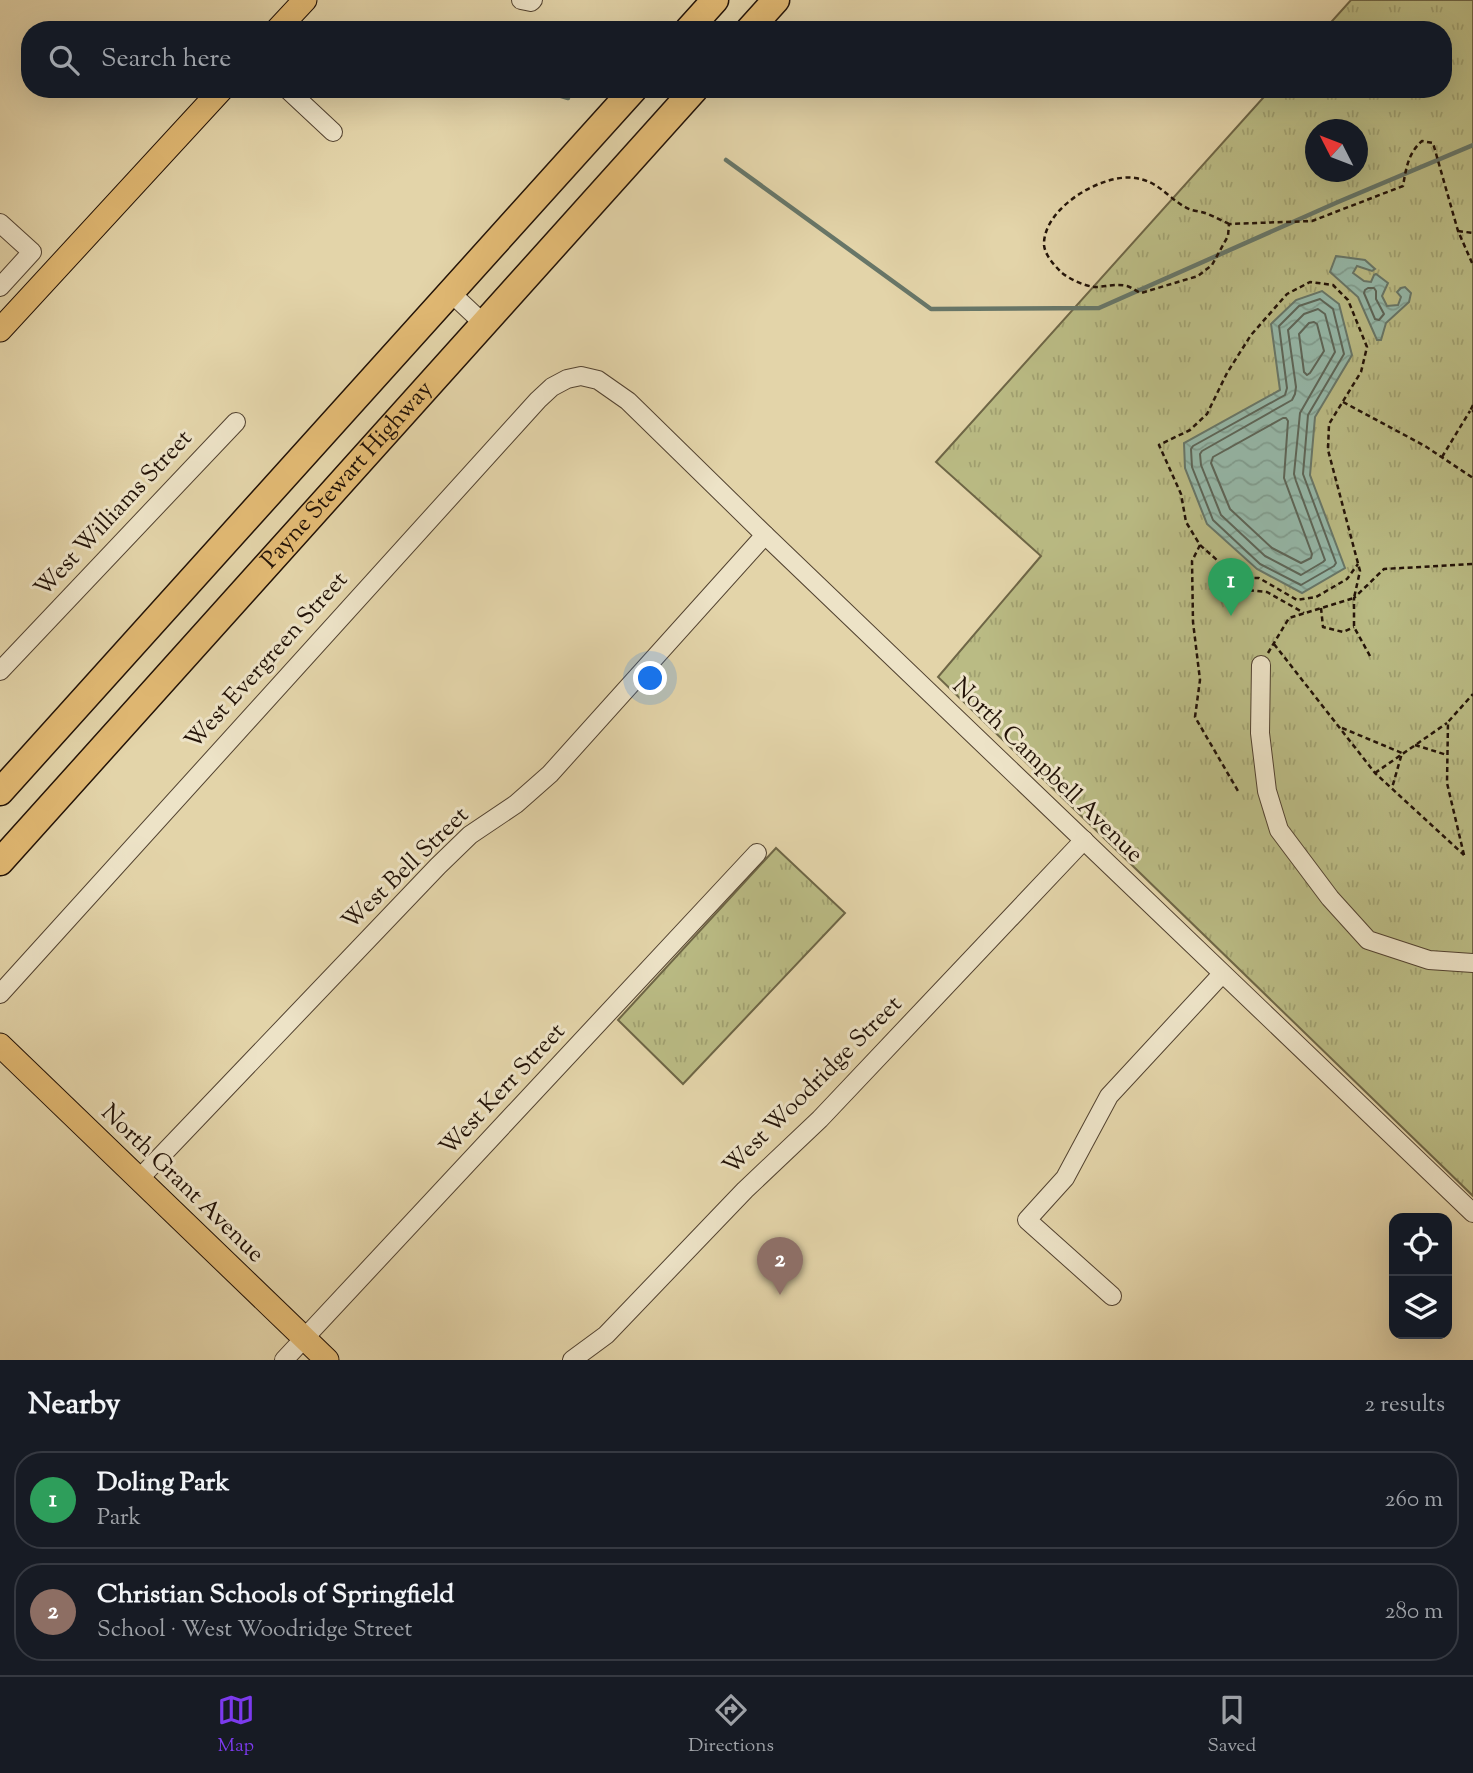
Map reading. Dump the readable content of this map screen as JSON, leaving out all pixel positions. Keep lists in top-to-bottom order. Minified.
{"streets":{"highway":["Payne Stewart Highway"],"main road":["North Grant Avenue"],"street":["West Williams Street","West Evergreen Street","North Campbell Avenue","West Bell Street","West Woodridge Street","West Kerr Street"]},"crossings":[["West Evergreen Street","North Campbell Avenue"],["North Campbell Avenue","West Bell Street"],["North Campbell Avenue","West Woodridge Street"],["West Bell Street","North Grant Avenue"],["West Kerr Street","North Grant Avenue"]],"north":"top left","page":{"search":"Search here","pins":["1","2"],"heading":["Nearby","2 results"],"list":[{"mark":"1","name":"Doling Park","note":"Park","value":"260 m"},{"mark":"2","name":"Christian Schools of Springfield","note":"School · West Woodridge Street","value":"280 m"}],"nav":["Map","Directions","Saved"]}}
